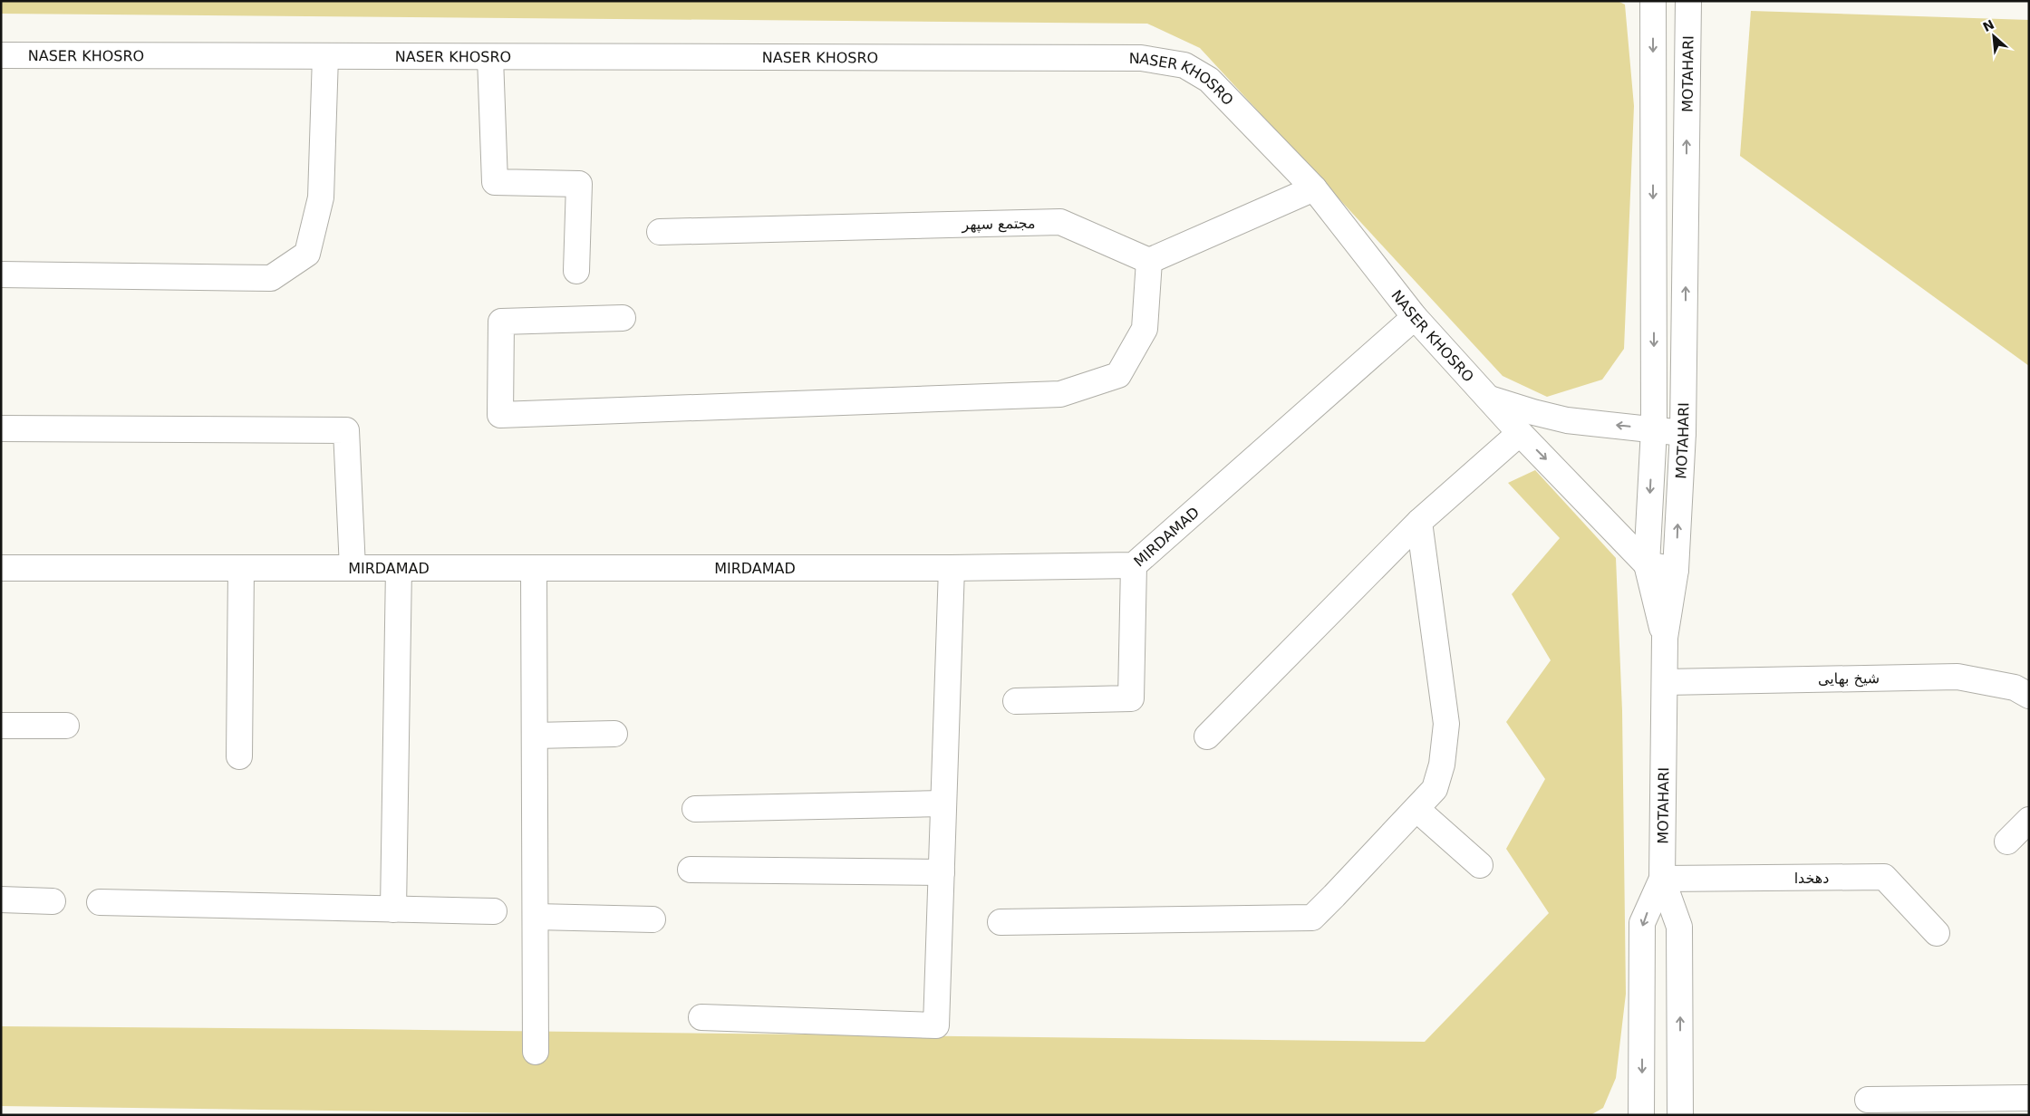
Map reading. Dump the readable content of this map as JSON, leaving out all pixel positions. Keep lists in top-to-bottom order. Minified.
{"streets":{"street":["NASER KHOSRO","MOTAHARI","مجتمع سپهر","MIRDAMAD","شیخ بهایی","دهخدا"]},"crossings":[["NASER KHOSRO","MIRDAMAD"],["MOTAHARI","شیخ بهایی"],["MOTAHARI","دهخدا"]],"north":"top left"}
